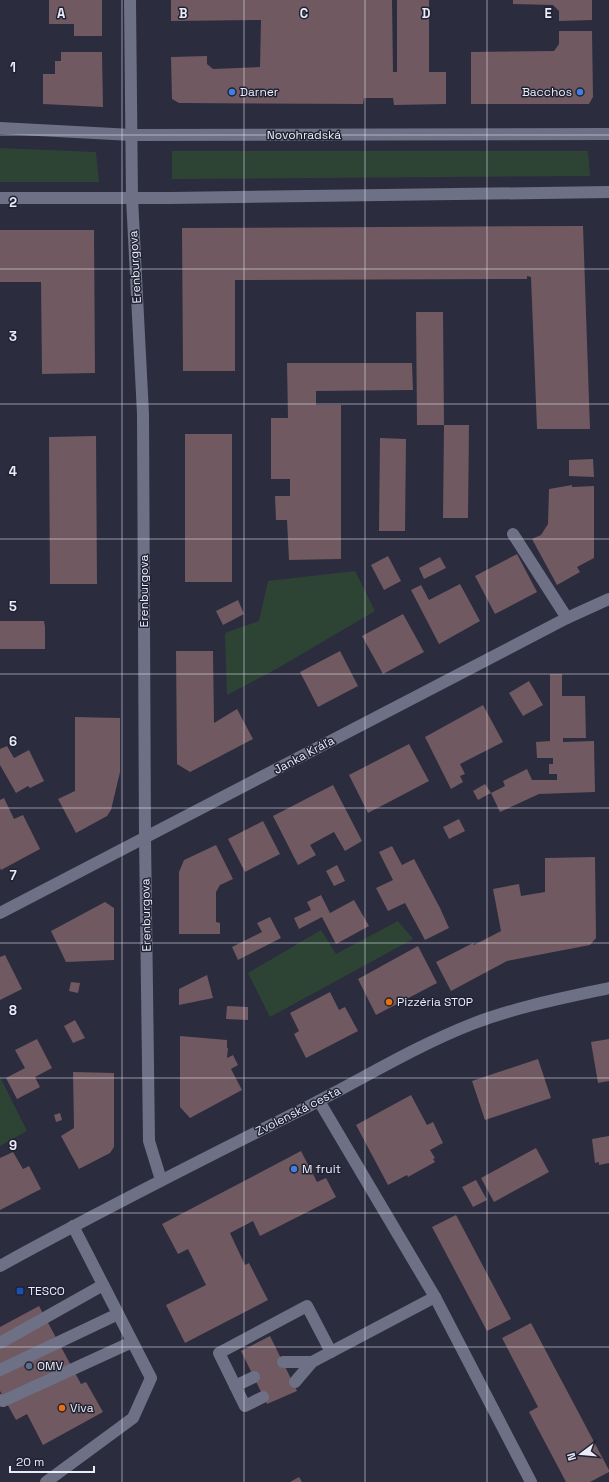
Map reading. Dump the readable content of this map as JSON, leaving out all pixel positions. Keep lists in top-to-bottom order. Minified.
{"streets":{"street":["Novohradská","Erenburgova","Janka Kráľa","Zvolenská cesta"]},"crossings":[["Novohradská","Erenburgova"],["Erenburgova","Janka Kráľa"],["Erenburgova","Zvolenská cesta"]],"places":{"other":["Darner","Bacchos","Pizzéria STOP","M fruit","OMV","Viva"],"transit":["TESCO"]},"scale_bar":"20 m","north":"left","grid":{"columns":["A","B","C","D","E"],"rows":["1","2","3","4","5","6","7","8","9"]}}
